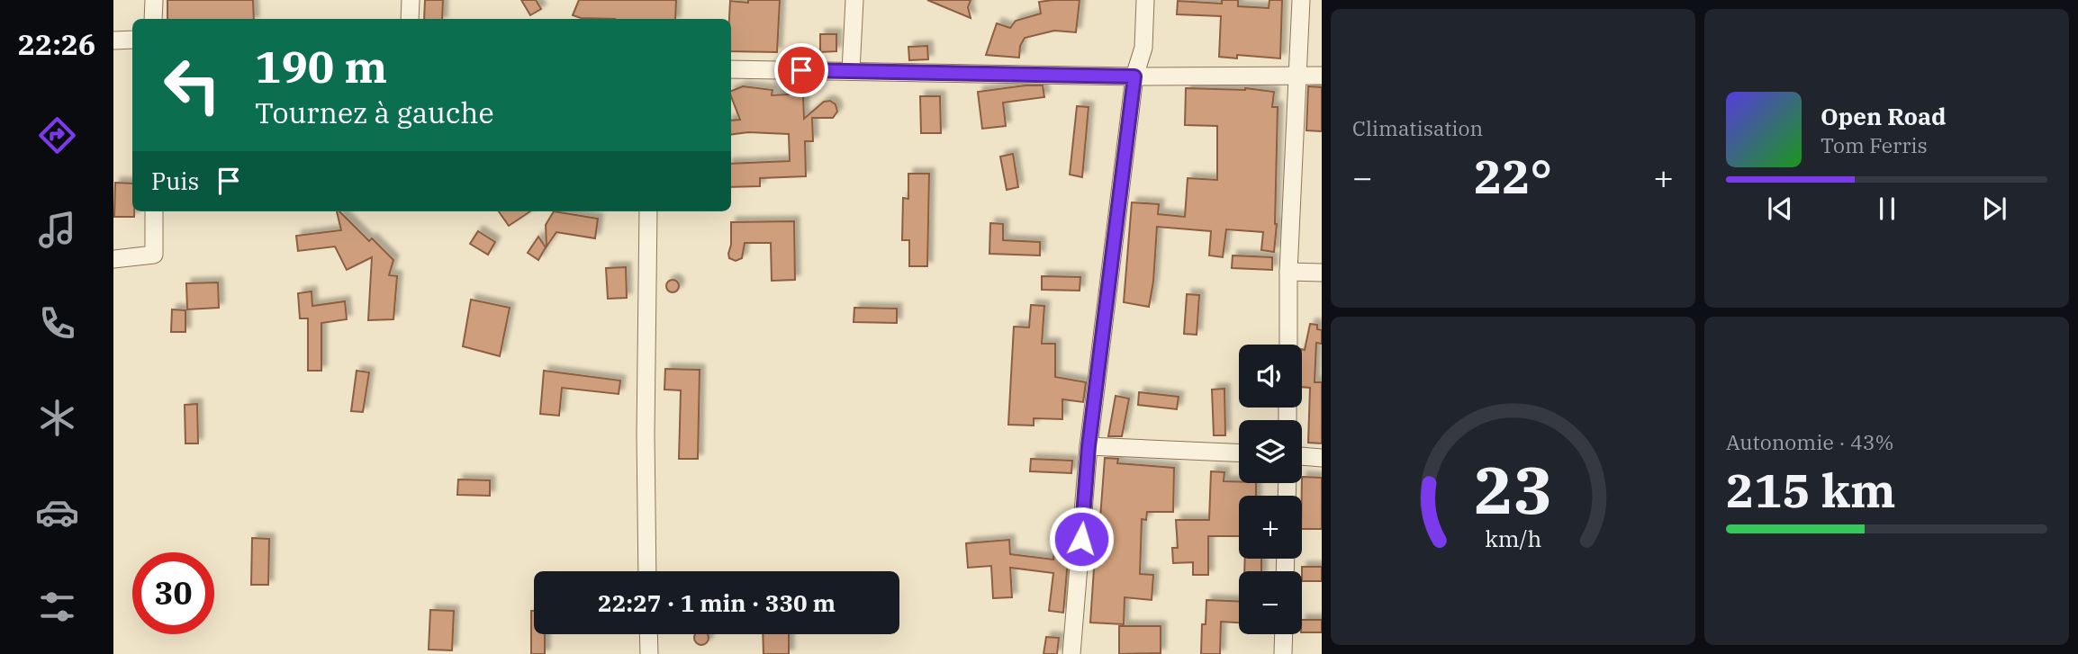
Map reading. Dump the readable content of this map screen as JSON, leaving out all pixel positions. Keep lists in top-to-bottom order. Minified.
{"page":{"tabs":"22:26","tile":["Climatisation",["Autonomie · 43%","215 km"]],"turn":["190 m","Tournez à gauche"],"song":["Open Road","Tom Ferris"],"heat":["−","22°","+"],"then":"Puis","map_buttons":["+","−"],"limit":"30","trip":"22:27 · 1 min · 330 m","gauge":["23","km/h"]}}
